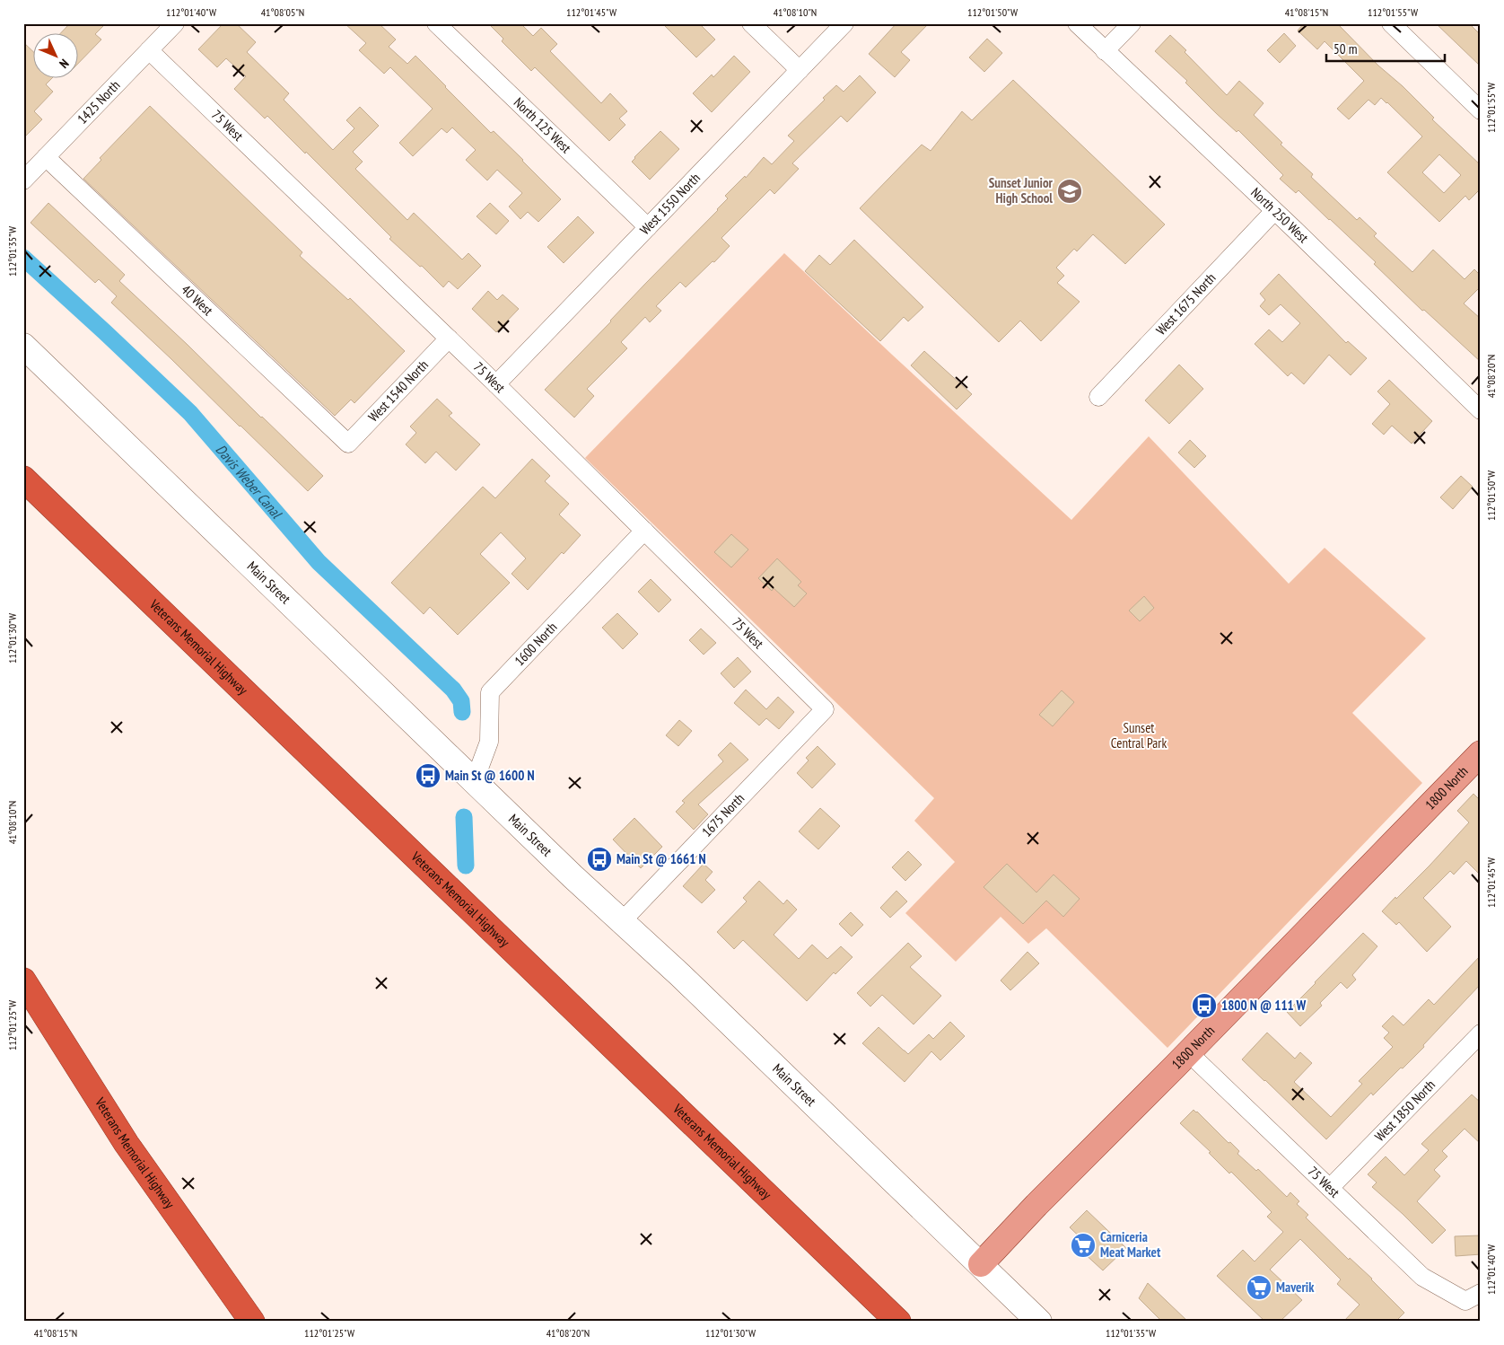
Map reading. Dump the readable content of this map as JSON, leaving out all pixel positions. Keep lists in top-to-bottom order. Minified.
{"streets":{"highway":["Veterans Memorial Highway"],"main road":["Main Street","1800 North"],"street":["1425 North","75 West","North 125 West","West 1550 North","North 250 West","40 West","West 1675 North","West 1540 North","1600 North","1675 North","West 1850 North"]},"crossings":[["1425 North","75 West"],["1425 North","40 West"],["75 West","West 1550 North"],["75 West","West 1540 North"],["75 West","1600 North"],["75 West","1800 North"],["75 West","1675 North"],["75 West","West 1850 North"],["North 125 West","West 1550 North"],["North 250 West","West 1675 North"],["40 West","West 1540 North"],["Main Street","1600 North"],["Main Street","1800 North"],["Main Street","1675 North"]],"water":["Davis Weber Canal"],"parks":["Sunset Central Park"],"places":{"school or university":["Sunset Junior High School"],"bus stop":["Main St @ 1600 N","Main St @ 1661 N","1800 N @ 111 W"],"supermarket":["Carniceria Meat Market","Maverik"]},"scale_bar":"50 m","north":"bottom right","coordinates":["112°01'40\"W","41°08'05\"N","112°01'45\"W","41°08'10\"N","112°01'50\"W","41°08'15\"N","112°01'55\"W","112°01'35\"W","41°08'20\"N","112°01'30\"W","112°01'25\"W"]}
